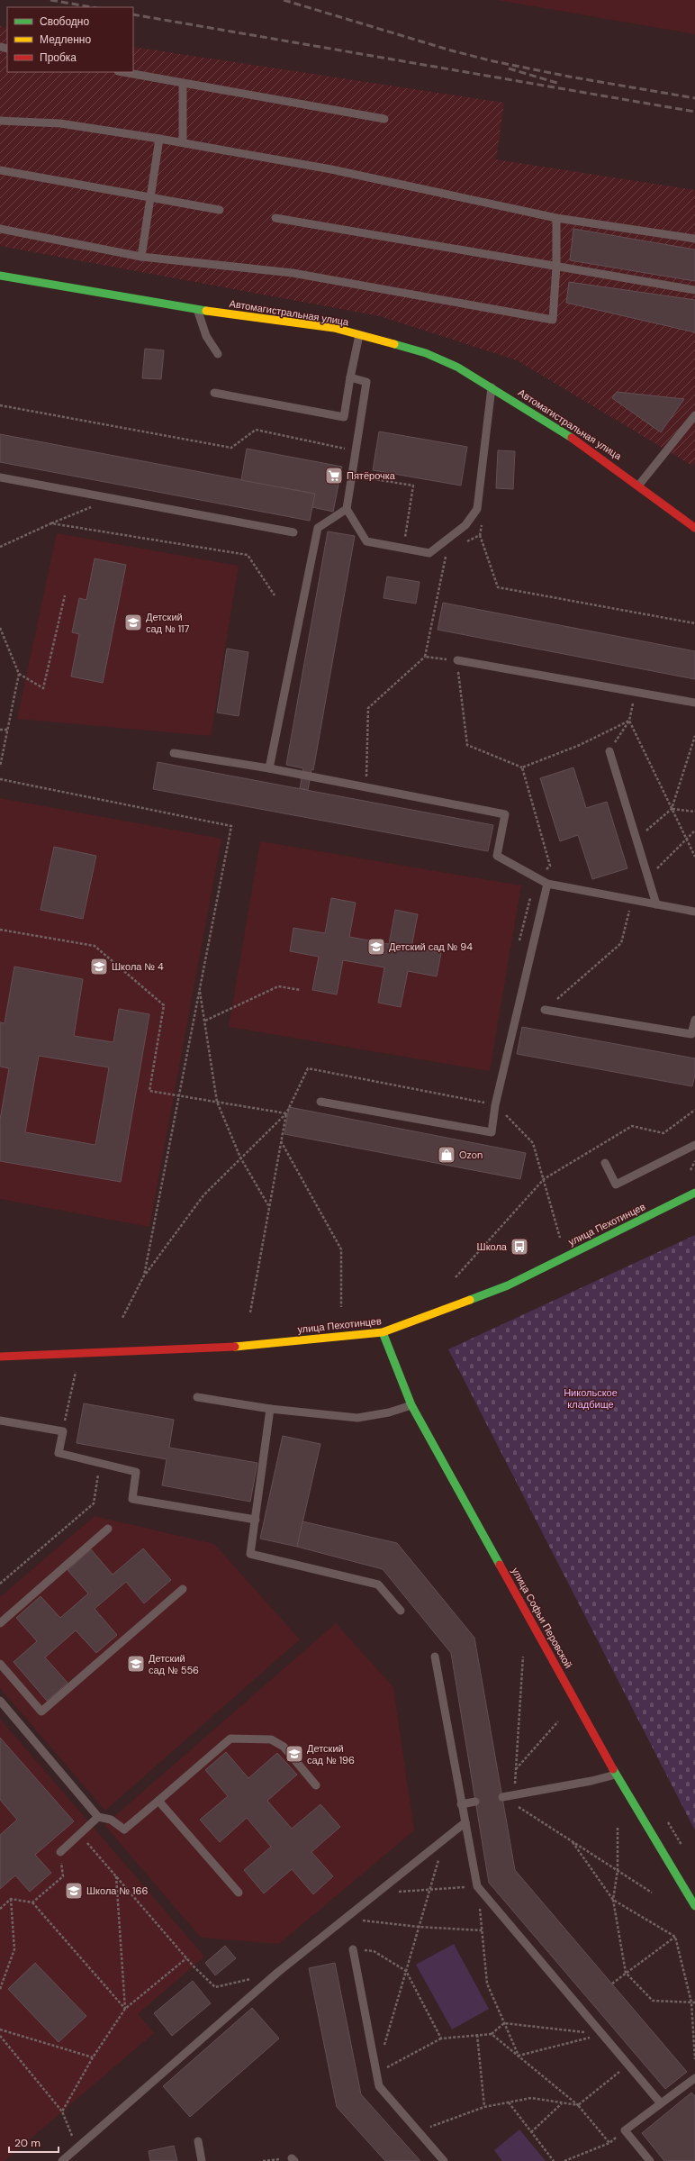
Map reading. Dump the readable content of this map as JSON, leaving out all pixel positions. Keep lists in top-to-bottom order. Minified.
{"streets":{"main road":["Автомагистральная улица","улица Пехотинцев","улица Софьи Перовской"]},"crossings":[["улица Пехотинцев","улица Софьи Перовской"]],"parks":["Никольское кладбище"],"places":{"supermarket":["Пятёрочка"],"school or university":["Детский сад № 117","Детский сад № 94","Школа № 4","Детский сад № 556","Детский сад № 196","Школа № 166"],"shop":["Ozon"],"bus stop":["Школа"]},"legend":["Свободно","Медленно","Пробка"],"scale_bar":"20 m"}
